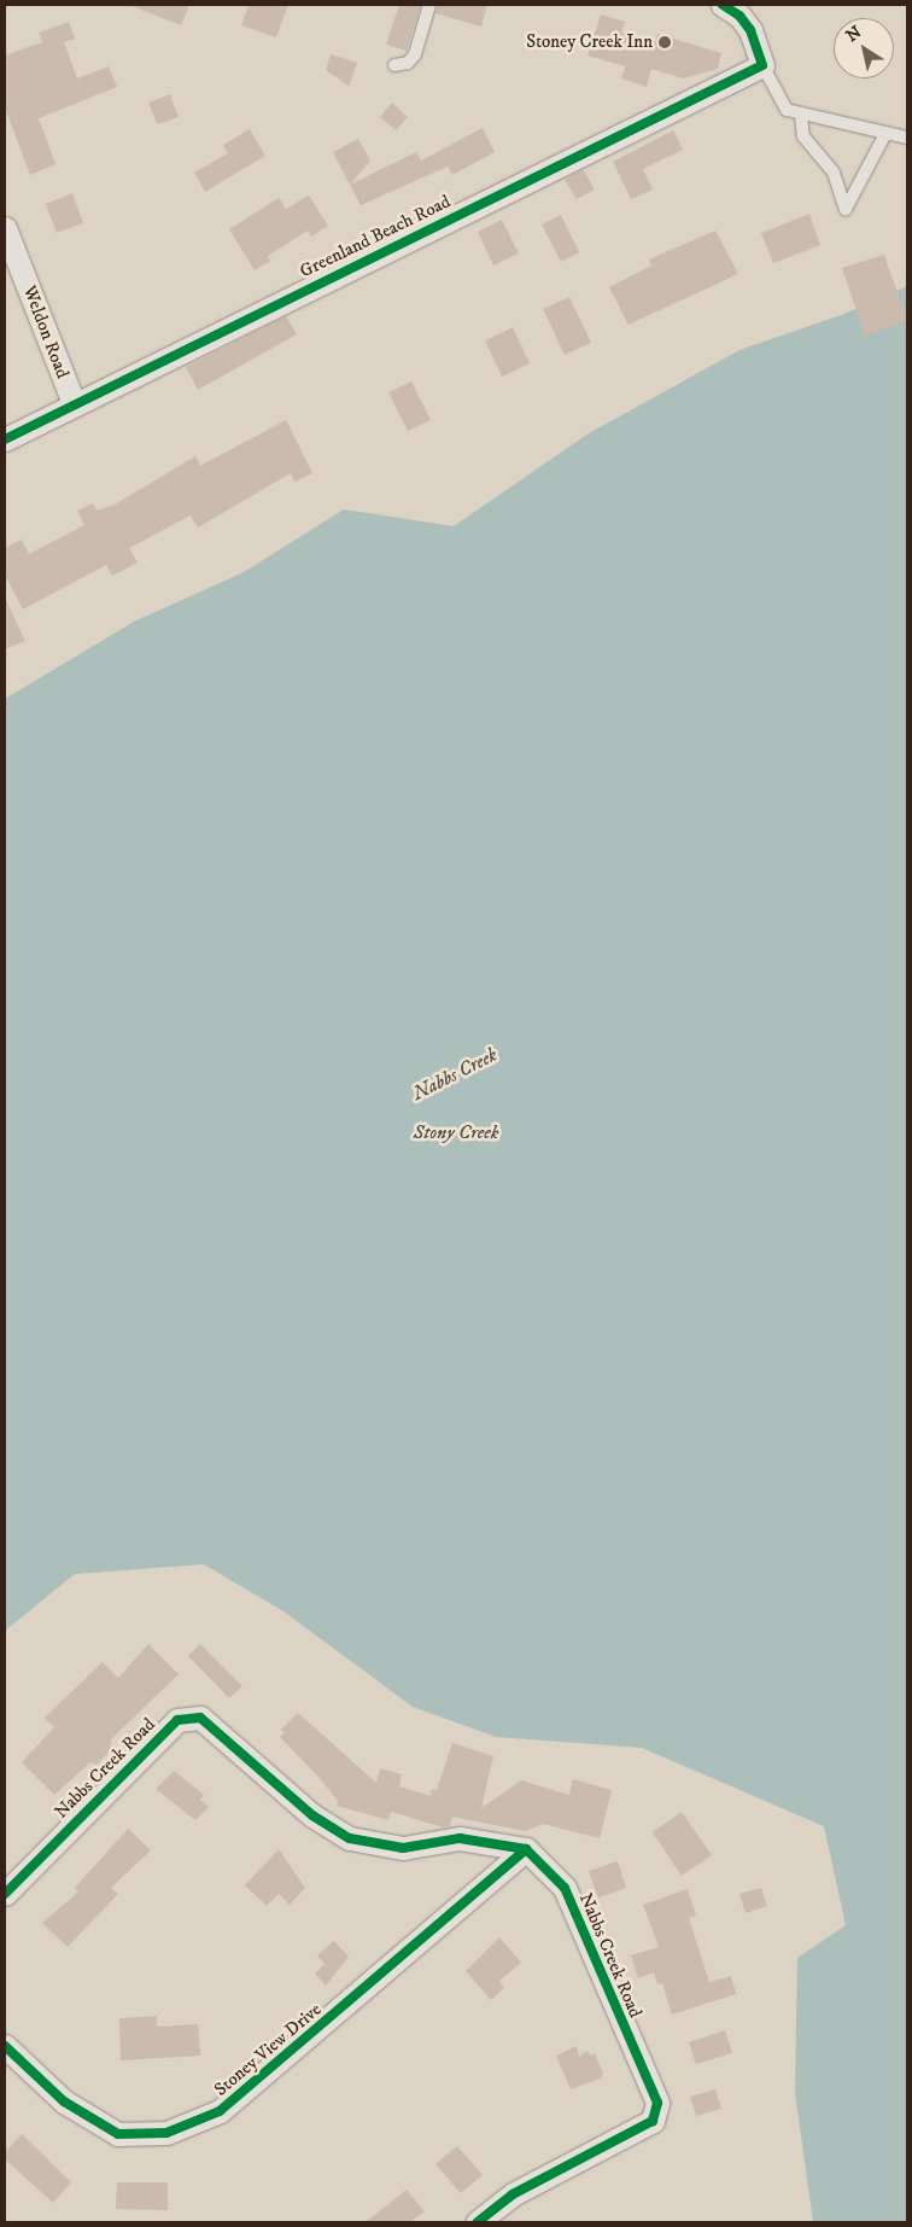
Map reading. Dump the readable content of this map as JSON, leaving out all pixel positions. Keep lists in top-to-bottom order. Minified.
{"streets":{"street":["Greenland Beach Road","Weldon Road","Nabbs Creek Road","Stoney View Drive"]},"crossings":[["Greenland Beach Road","Weldon Road"],["Nabbs Creek Road","Stoney View Drive"]],"water":["Nabbs Creek","Stony Creek"],"places":["Stoney Creek Inn"],"north":"top left"}
